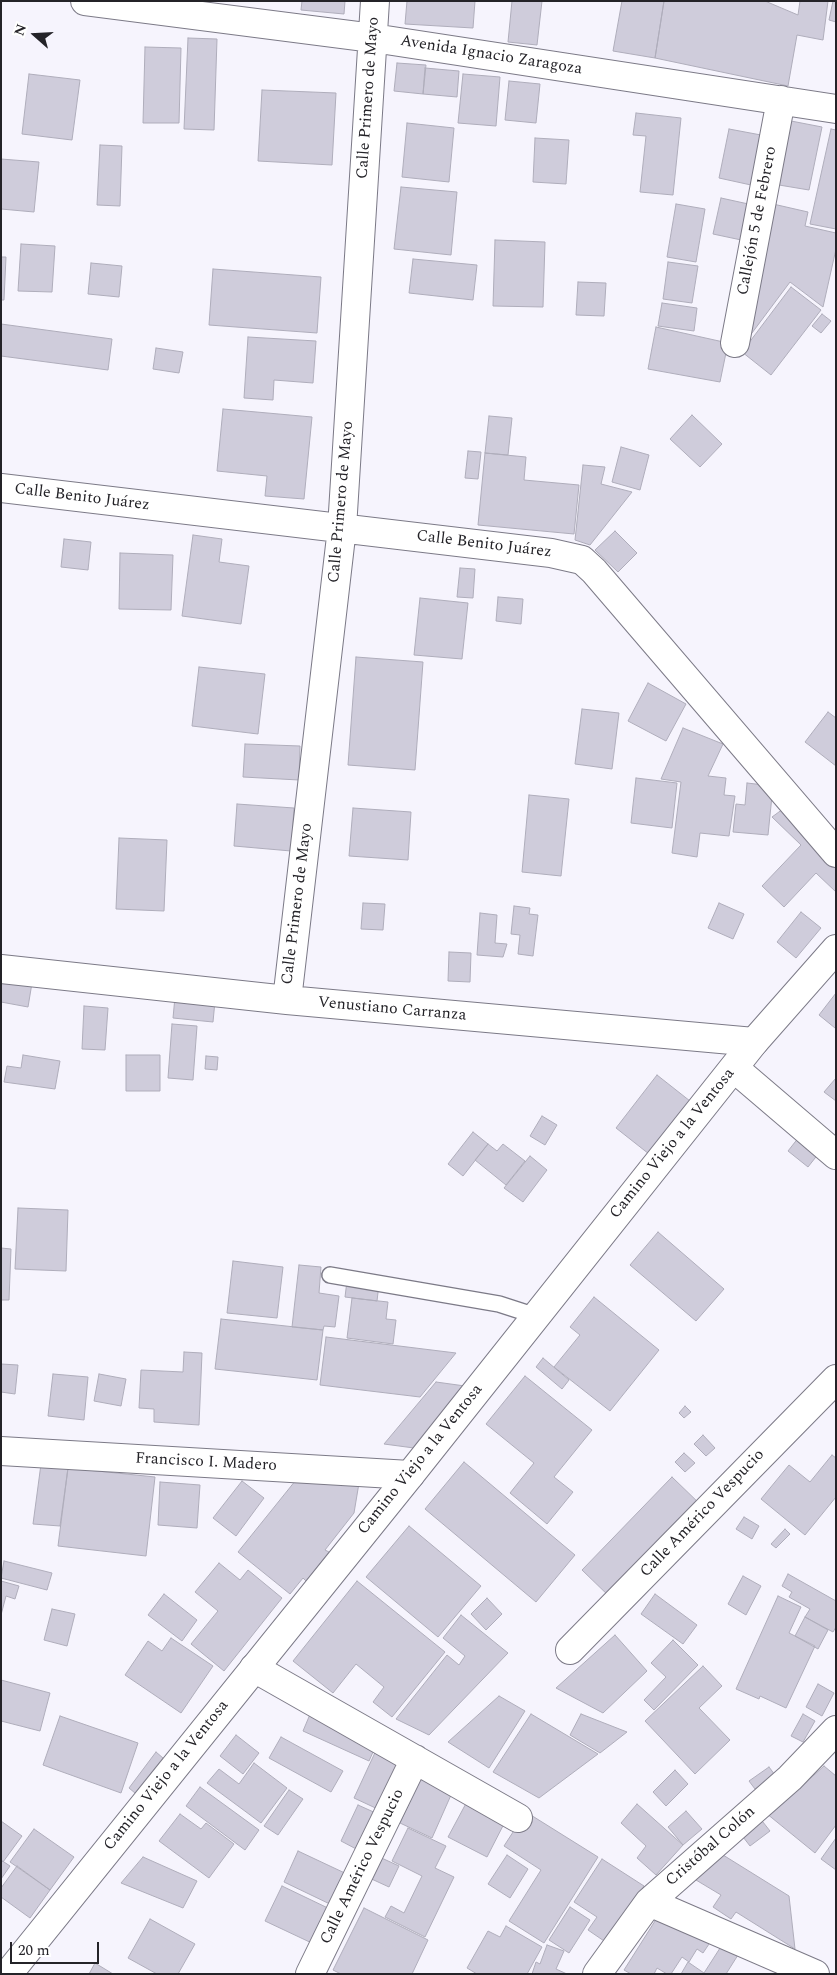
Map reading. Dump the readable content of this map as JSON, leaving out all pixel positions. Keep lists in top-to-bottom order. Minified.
{"streets":{"street":["Avenida Ignacio Zaragoza","Calle Primero de Mayo","Callejón 5 de Febrero","Calle Benito Juárez","Venustiano Carranza","Camino Viejo a la Ventosa","Francisco I. Madero","Calle Américo Vespucio","Cristóbal Colón"]},"crossings":[["Avenida Ignacio Zaragoza","Calle Primero de Mayo"],["Avenida Ignacio Zaragoza","Callejón 5 de Febrero"],["Calle Primero de Mayo","Calle Benito Juárez"],["Calle Primero de Mayo","Venustiano Carranza"],["Venustiano Carranza","Camino Viejo a la Ventosa"],["Camino Viejo a la Ventosa","Francisco I. Madero"]],"scale_bar":"20 m","north":"left"}
